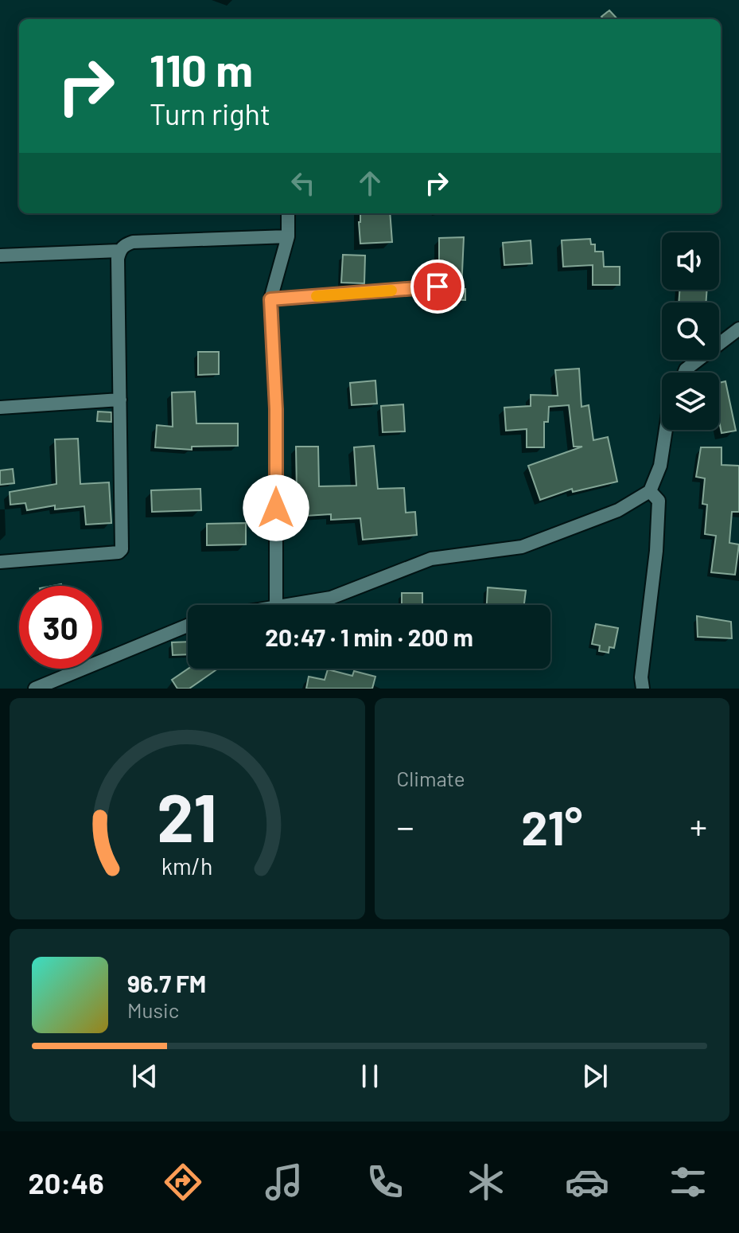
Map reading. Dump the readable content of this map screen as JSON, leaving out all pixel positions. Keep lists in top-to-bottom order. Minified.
{"page":{"turn":["110 m","Turn right"],"limit":"30","trip":"20:47 · 1 min · 200 m","tile":"Climate","heat":["−","21°","+"],"song":["96.7 FM","Music"],"tabs":"20:46","gauge":["21","km/h"]}}
